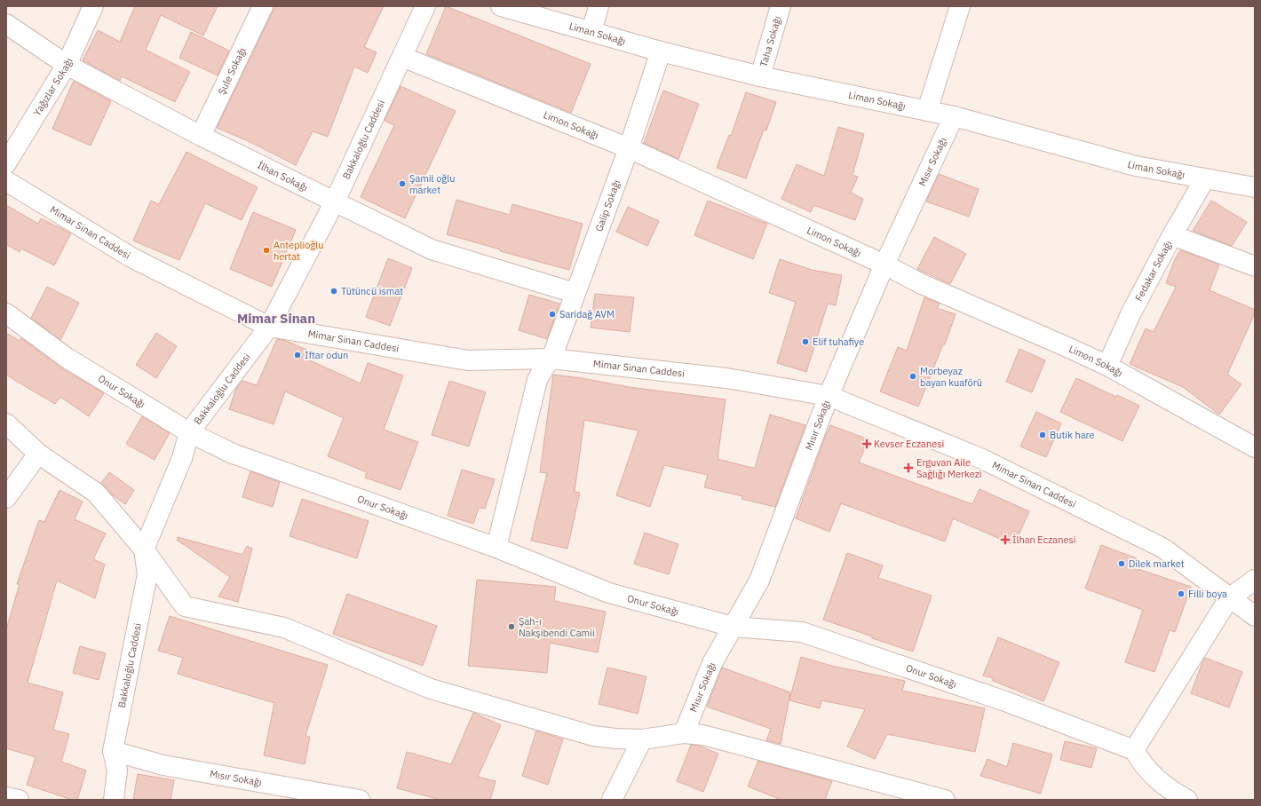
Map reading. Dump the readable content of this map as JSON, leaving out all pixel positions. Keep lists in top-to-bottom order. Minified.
{"streets":{"street":["Liman Sokağı","Taha Sokağı","Şule Sokağı","Yağızlar Sokağı","Limon Sokağı","Bakkaloğlu Caddesi","Mısır Sokağı","İlhan Sokağı","Galip Sokağı","Mimar Sinan Caddesi","Fedakar Sokağı","Onur Sokağı"]},"crossings":[["Liman Sokağı","Taha Sokağı"],["Liman Sokağı","Mısır Sokağı"],["Liman Sokağı","Galip Sokağı"],["Liman Sokağı","Fedakar Sokağı"],["Şule Sokağı","İlhan Sokağı"],["Yağızlar Sokağı","İlhan Sokağı"],["Limon Sokağı","Bakkaloğlu Caddesi"],["Limon Sokağı","Mısır Sokağı"],["Limon Sokağı","Galip Sokağı"],["Limon Sokağı","Fedakar Sokağı"],["Bakkaloğlu Caddesi","Mısır Sokağı"],["Bakkaloğlu Caddesi","İlhan Sokağı"],["Bakkaloğlu Caddesi","Mimar Sinan Caddesi"],["Bakkaloğlu Caddesi","Onur Sokağı"],["Mısır Sokağı","Mimar Sinan Caddesi"],["Mısır Sokağı","Onur Sokağı"],["İlhan Sokağı","Galip Sokağı"],["Galip Sokağı","Mimar Sinan Caddesi"],["Galip Sokağı","Onur Sokağı"]],"districts":["Mimar Sinan"],"places":{"other":["Şamil oğlu market","Anteplioğlu hertat","Tütüncü ismat","Saridağ AVM","Elif tuhafiye","Iftar odun","Morbeyaz bayan kuaförü","Butik hare","Dilek market","Filli boya","Şah-ı Nakşibendi Camii"],"health":["Kevser Eczanesi","Erguvan Aile Sağlığı Merkezi","İlhan Eczanesi"]}}
